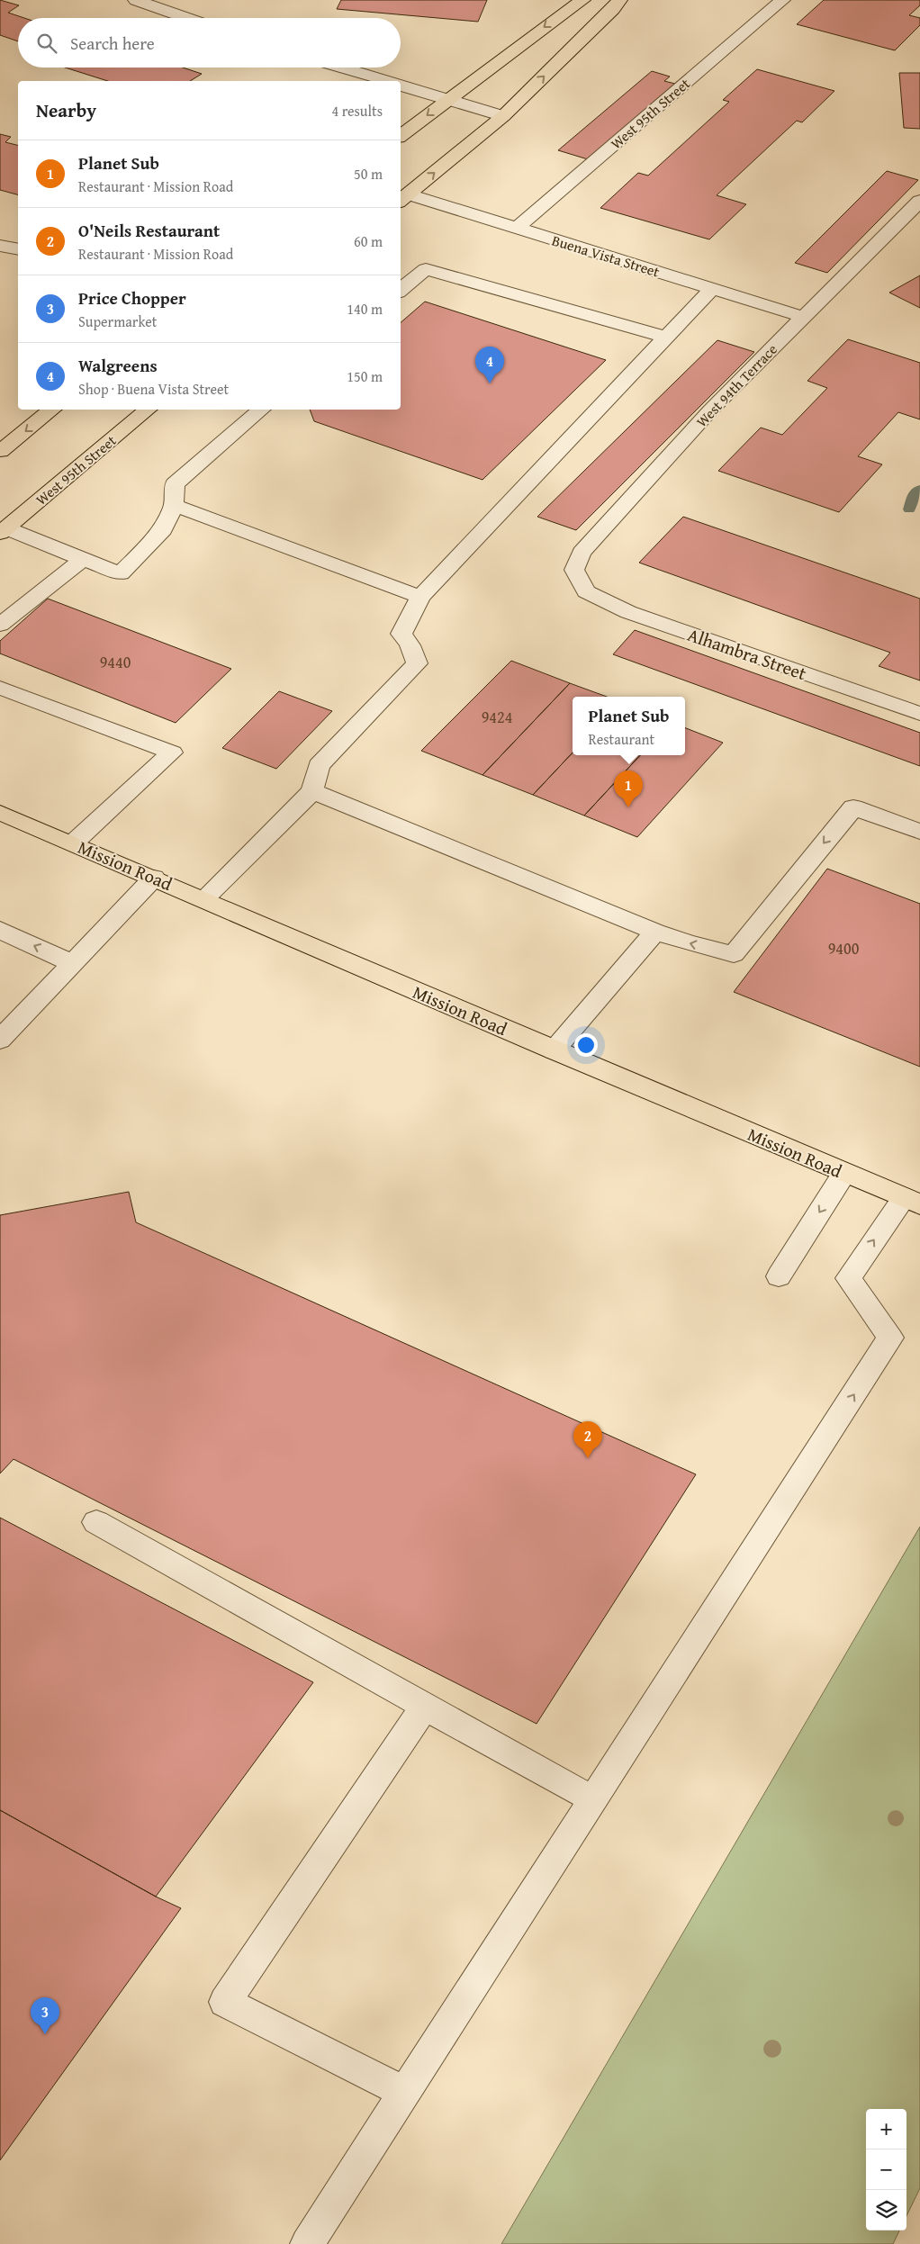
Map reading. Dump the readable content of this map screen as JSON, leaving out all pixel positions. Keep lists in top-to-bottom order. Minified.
{"streets":{"main road":["West 95th Street","Mission Road"],"street":["Buena Vista Street","West 94th Terrace","Alhambra Street"]},"crossings":[["West 95th Street","Buena Vista Street"],["Buena Vista Street","West 94th Terrace"],["West 94th Terrace","Alhambra Street"]],"house_numbers":["9440","9424","9400"],"page":{"search":"Search here","heading":["Nearby","4 results"],"list":[{"mark":"1","name":"Planet Sub","note":"Restaurant · Mission Road","value":"50 m"},{"mark":"2","name":"O'Neils Restaurant","note":"Restaurant · Mission Road","value":"60 m"},{"mark":"3","name":"Price Chopper","note":"Supermarket","value":"140 m"},{"mark":"4","name":"Walgreens","note":"Shop · Buena Vista Street","value":"150 m"}],"pins":["4","1","2","3"],"popup":["Planet Sub","Restaurant"],"map_buttons":["+","−"]}}
